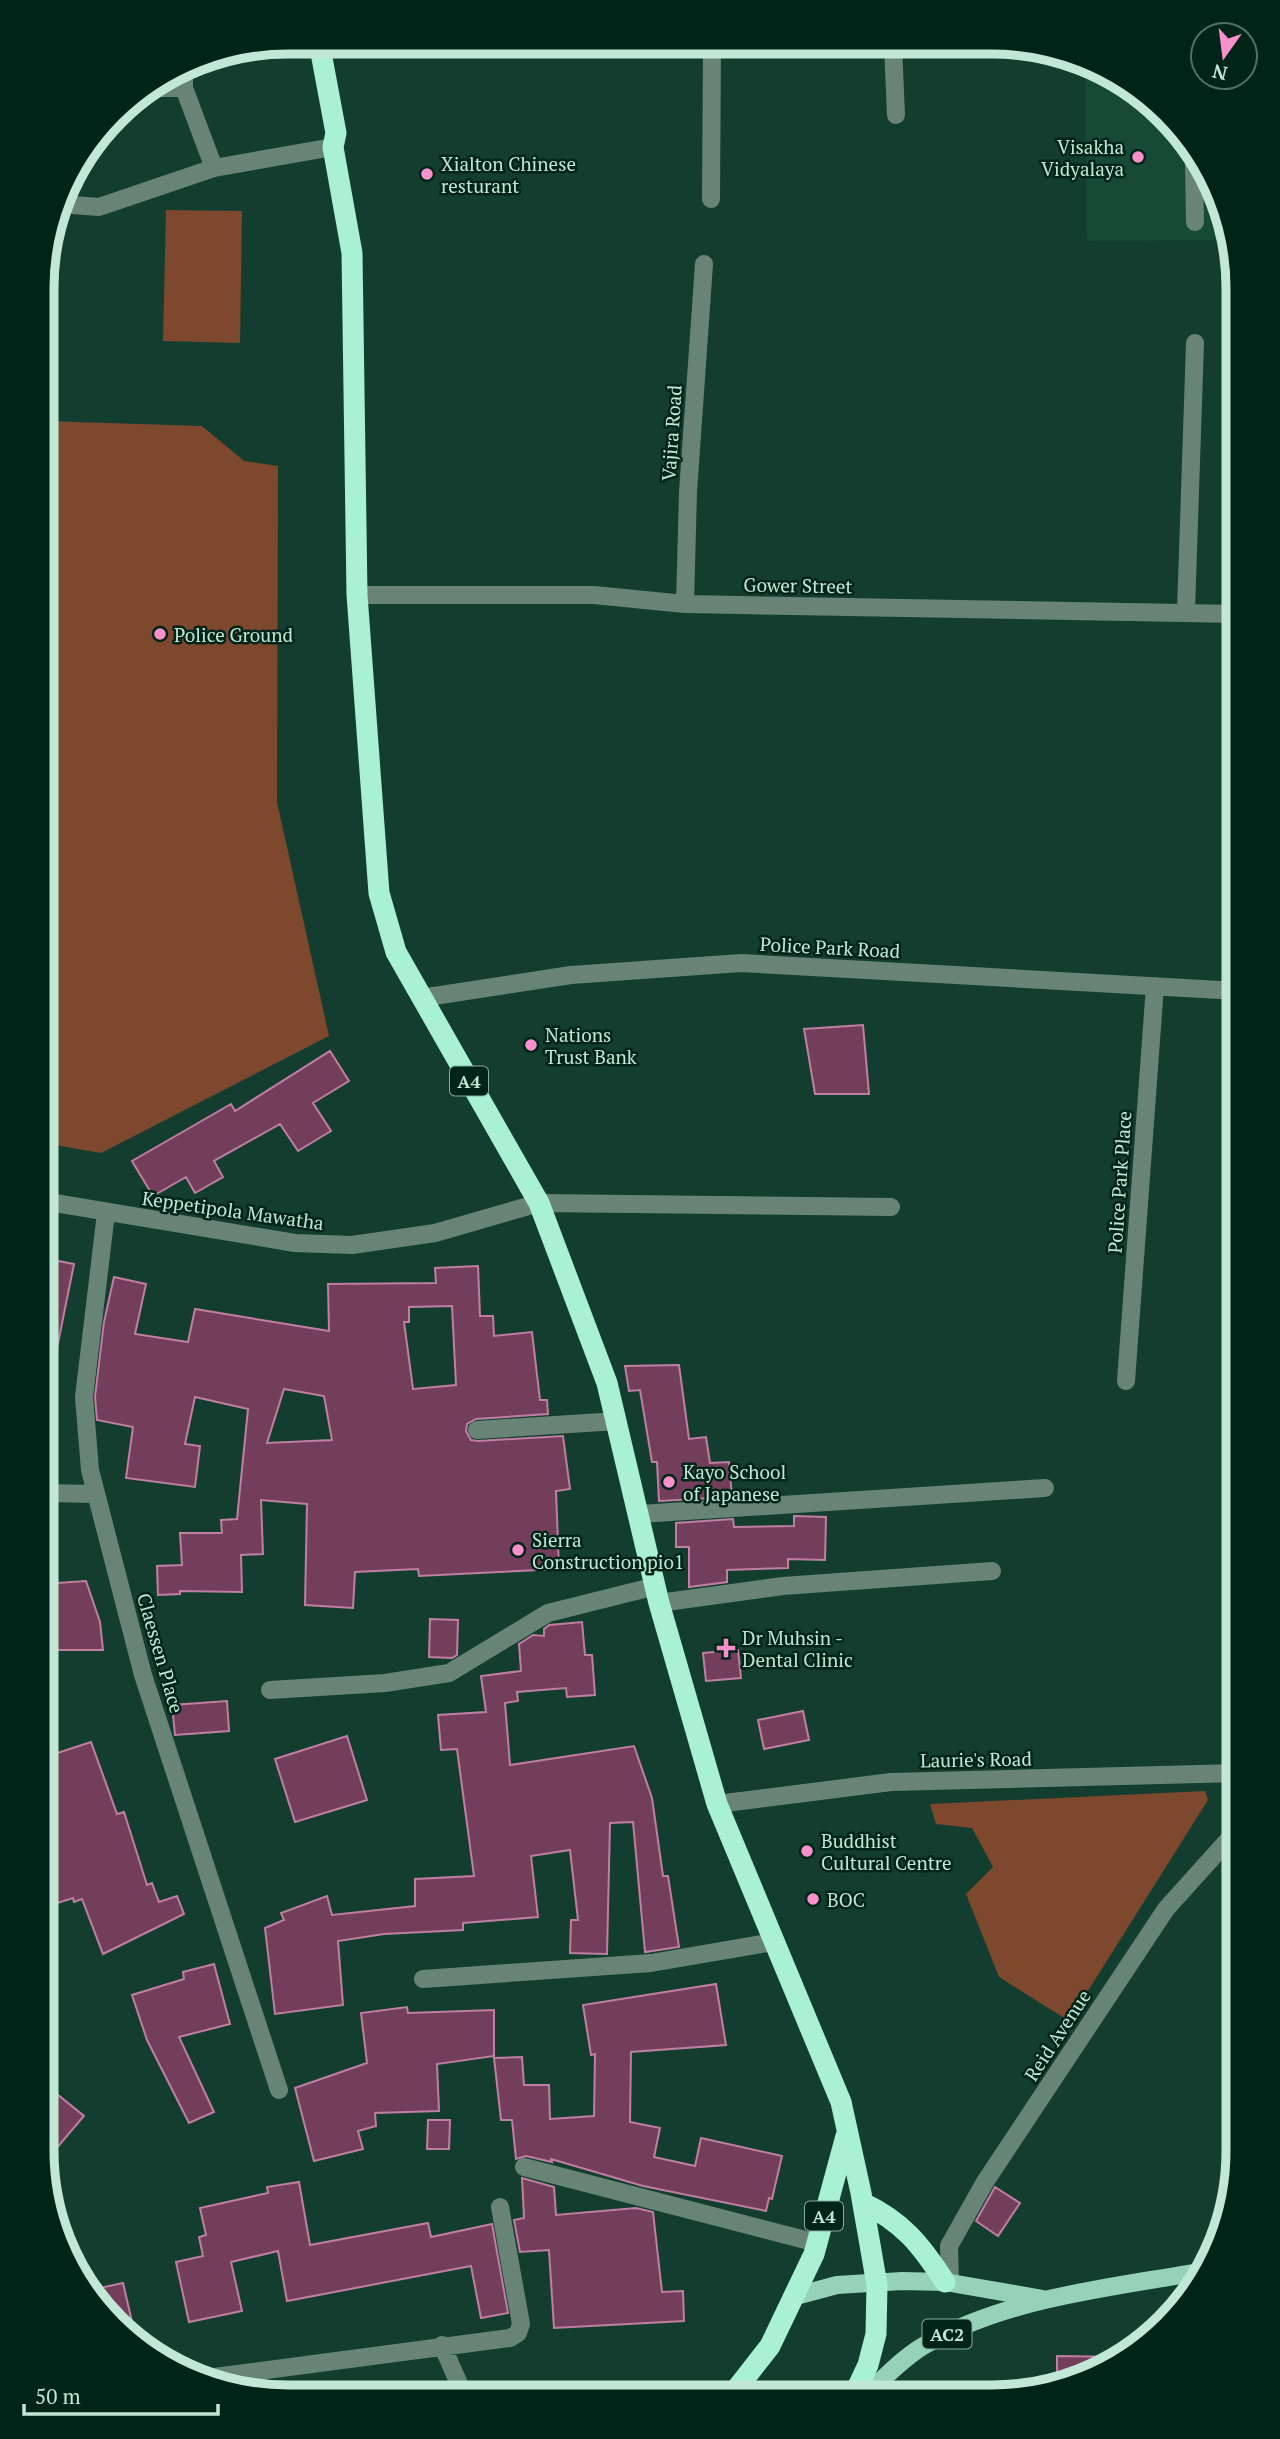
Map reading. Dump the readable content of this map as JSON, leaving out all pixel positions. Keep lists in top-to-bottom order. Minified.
{"streets":{"highway":["A4"],"main road":["AC2"],"street":["Vajira Road","Gower Street","Police Park Road","Police Park Place","Keppetipola Mawatha","Claessen Place","Laurie's Road","Reid Avenue"]},"crossings":[["Vajira Road","Gower Street"],["Gower Street","A4"],["Police Park Road","A4"],["Police Park Road","Police Park Place"],["A4","Keppetipola Mawatha"],["A4","Laurie's Road"],["A4","AC2"],["Keppetipola Mawatha","Claessen Place"],["Reid Avenue","AC2"]],"places":{"other":["Visakha Vidyalaya","Xialton Chinese resturant","Police Ground","Nations Trust Bank","Kayo School of Japanese","Sierra Construction pio1","Buddhist Cultural Centre","BOC"],"health":["Dr Muhsin - Dental Clinic"]},"scale_bar":"50 m","north":"bottom"}
